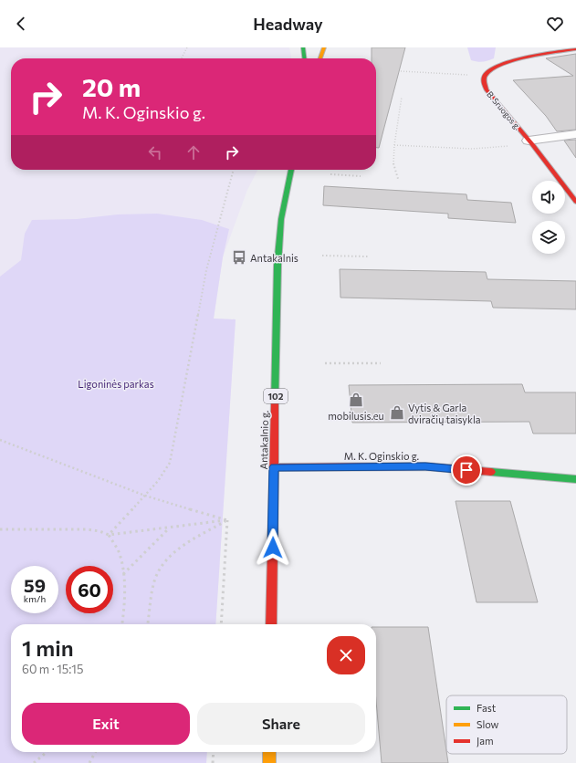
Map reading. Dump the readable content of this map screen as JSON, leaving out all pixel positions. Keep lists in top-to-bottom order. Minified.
{"streets":{"street":["B. Sruogos g.","102","Antakalnio g.","M. K. Oginskio g."]},"crossings":[["Antakalnio g.","M. K. Oginskio g."]],"parks":["Ligoninės parkas"],"places":{"bus stop":["Antakalnis"],"shop":["mobilusis.eu","Vytis & Garla dviračių taisykla"]},"legend":["Fast","Slow","Jam"],"page":{"header":"Headway","turn":["20 m","M. K. Oginskio g."],"speed":"59 km/h","limit":"60","heading":["1 min","60 m · 15:15"],"buttons":["Exit","Share"]}}
